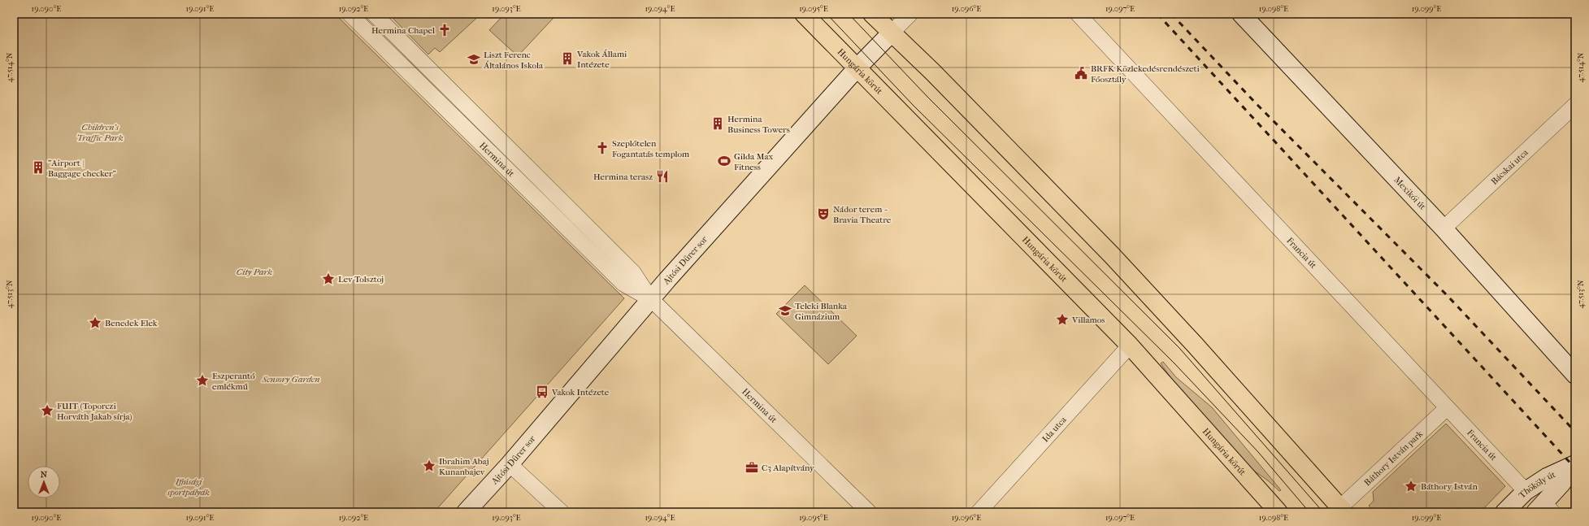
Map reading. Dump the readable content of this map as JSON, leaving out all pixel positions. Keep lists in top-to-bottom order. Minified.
{"streets":{"main road":["Hungária körút"],"street":["Hermina út","Bácskai utca","Mexikói út","Francia út","Ajtósi Dürer sor","Ida utca","Báthory István park","Thököly út"]},"crossings":[["Hungária körút","Ajtósi Dürer sor"],["Hungária körút","Ida utca"],["Hermina út","Ajtósi Dürer sor"],["Bácskai utca","Mexikói út"],["Francia út","Báthory István park"],["Francia út","Thököly út"]],"parks":["Children's Traffic Park","City Park","Sensory Garden","Ifjúsági sportpályák"],"places":{"church":["Hermina Chapel","Szeplőtelen Fogantatás templom"],"building":["Vakok Állami Intézete","Hermina Business Towers","\"Airport | Baggage checker\""],"school or university":["Liszt Ferenc Általános Iskola","Teleki Blanka Gimnázium"],"public building":["BRFK Közlekedésrendészeti Főosztály"],"sports":["Gilda Max Fitness"],"restaurant":["Hermina terasz"],"theatre":["Nádor terem - Bravia Theatre"],"place":["Lev Tolsztoj","Villamos","Benedek Elek","Eszperantó emlékmű","FUIT (Toporczi Horváth Jakab sírja)","Ibrahim Abaj Kunanbajev","Báthory István"],"bus stop":["Vakok Intézete"],"office":["C3 Alapítvány"]},"north":"top","coordinates":["19.090°E","19.091°E","19.092°E","19.093°E","19.094°E","19.095°E","19.096°E","19.097°E","19.098°E","19.099°E","47.514°N","47.513°N"]}
